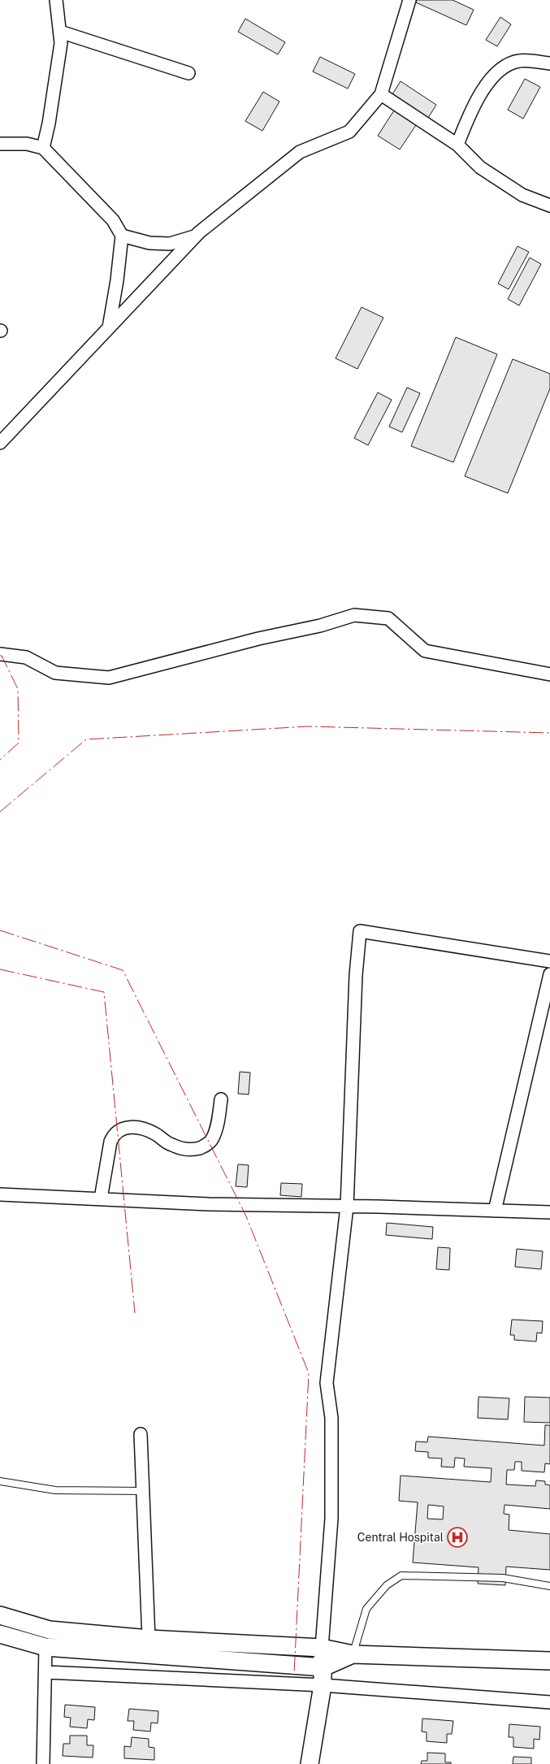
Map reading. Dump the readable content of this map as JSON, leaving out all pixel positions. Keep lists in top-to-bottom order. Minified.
{"places":{"hospital":["Central Hospital"]}}
